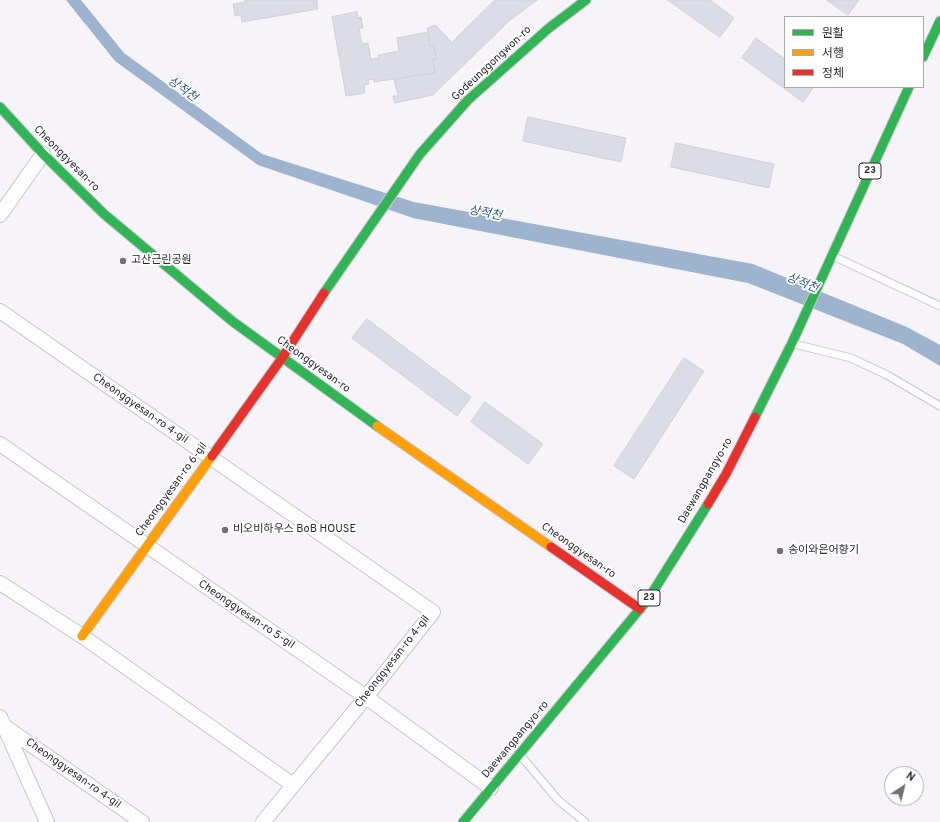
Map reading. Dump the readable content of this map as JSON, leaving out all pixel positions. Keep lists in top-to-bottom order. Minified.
{"streets":{"main road":["Godeunggongwon-ro","Cheonggyesan-ro","23","Daewangpangyo-ro","Cheonggyesan-ro 6-gil"],"street":["Cheonggyesan-ro 4-gil","Cheonggyesan-ro 5-gil"]},"crossings":[["Godeunggongwon-ro","Cheonggyesan-ro"],["Godeunggongwon-ro","Cheonggyesan-ro 6-gil"],["Cheonggyesan-ro","Daewangpangyo-ro"],["Cheonggyesan-ro","Cheonggyesan-ro 6-gil"],["Cheonggyesan-ro 4-gil","Cheonggyesan-ro 6-gil"],["Cheonggyesan-ro 4-gil","Cheonggyesan-ro 5-gil"],["Daewangpangyo-ro","Cheonggyesan-ro 5-gil"],["Cheonggyesan-ro 6-gil","Cheonggyesan-ro 5-gil"]],"water":["상적천"],"places":["고산근린공원","비오비하우스 BoB HOUSE","송이와은어향기"],"legend":["원활","서행","정체"],"north":"top right"}
